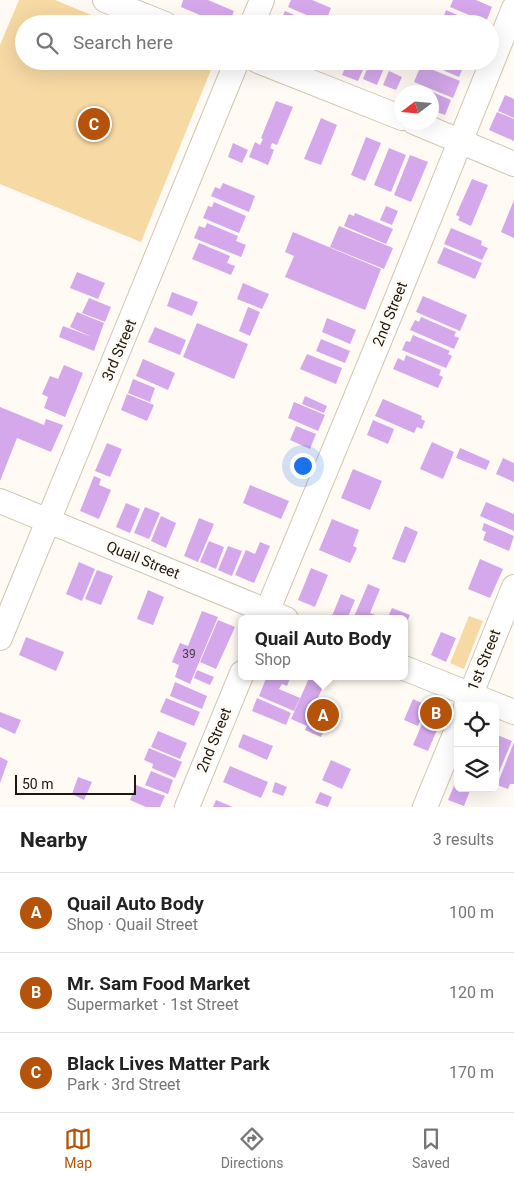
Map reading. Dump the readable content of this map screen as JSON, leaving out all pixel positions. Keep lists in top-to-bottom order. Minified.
{"streets":{"street":["2nd Street","3rd Street","Quail Street","1st Street"]},"crossings":[["3rd Street","Quail Street"]],"house_numbers":["39"],"scale_bar":"50 m","north":"left","page":{"search":"Search here","pins":["C","B","A"],"popup":["Quail Auto Body","Shop"],"scale":"50 m","heading":["Nearby","3 results"],"list":[{"mark":"A","name":"Quail Auto Body","note":"Shop · Quail Street","value":"100 m"},{"mark":"B","name":"Mr. Sam Food Market","note":"Supermarket · 1st Street","value":"120 m"},{"mark":"C","name":"Black Lives Matter Park","note":"Park · 3rd Street","value":"170 m"}],"nav":["Map","Directions","Saved"]}}
